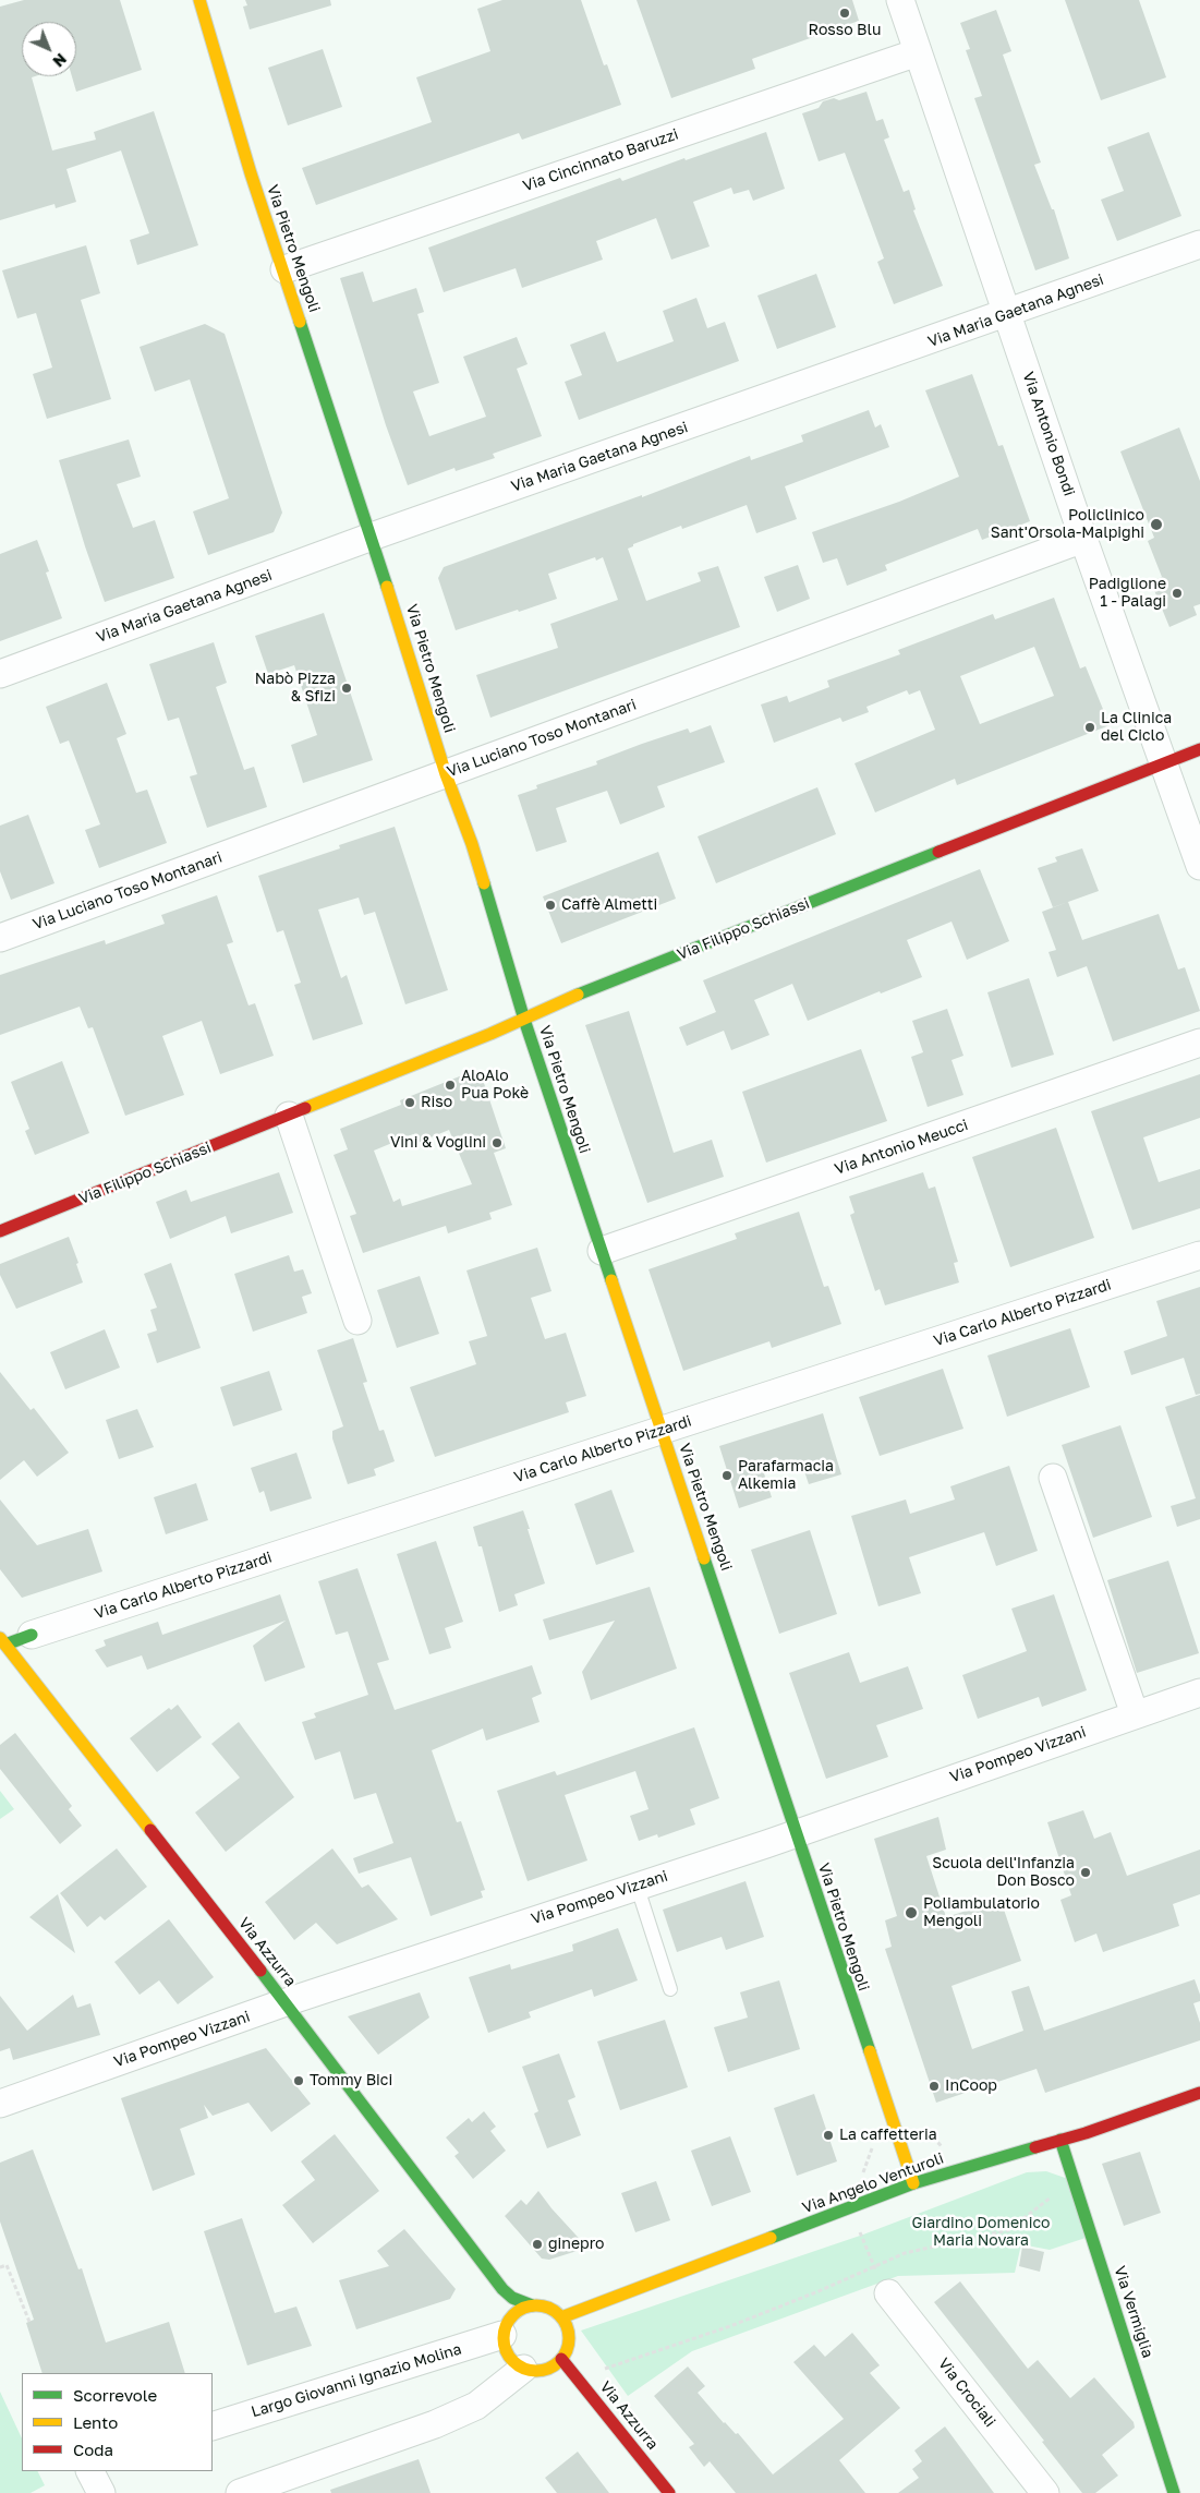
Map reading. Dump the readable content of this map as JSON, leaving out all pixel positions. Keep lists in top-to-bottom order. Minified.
{"streets":{"main road":["Via Pietro Mengoli","Via Filippo Schiassi","Via Carlo Alberto Pizzardi","Via Azzurra","Via Angelo Venturoli","Via Vermiglia"],"street":["Via Cincinnato Baruzzi","Via Maria Gaetana Agnesi","Via Antonio Bondi","Via Luciano Toso Montanari","Via Antonio Meucci","Via Pompeo Vizzani","Largo Giovanni Ignazio Molina","Via Crociali"]},"crossings":[["Via Cincinnato Baruzzi","Via Pietro Mengoli"],["Via Cincinnato Baruzzi","Via Antonio Bondi"],["Via Pietro Mengoli","Via Maria Gaetana Agnesi"],["Via Pietro Mengoli","Via Luciano Toso Montanari"],["Via Pietro Mengoli","Via Filippo Schiassi"],["Via Pietro Mengoli","Via Antonio Meucci"],["Via Pietro Mengoli","Via Carlo Alberto Pizzardi"],["Via Pietro Mengoli","Via Pompeo Vizzani"],["Via Pietro Mengoli","Via Angelo Venturoli"],["Via Maria Gaetana Agnesi","Via Antonio Bondi"],["Via Antonio Bondi","Via Luciano Toso Montanari"],["Via Antonio Bondi","Via Filippo Schiassi"],["Via Carlo Alberto Pizzardi","Via Azzurra"],["Via Pompeo Vizzani","Via Azzurra"],["Via Azzurra","Via Angelo Venturoli"],["Via Azzurra","Largo Giovanni Ignazio Molina"],["Via Angelo Venturoli","Via Vermiglia"],["Via Angelo Venturoli","Largo Giovanni Ignazio Molina"]],"parks":["Giardino Domenico Maria Novara"],"places":["Rosso Blu","Policlinico Sant'Orsola-Malpighi","Padiglione 1 - Palagi","Nabò Pizza & Sfizi","La Clinica del Ciclo","Caffè Almetti","AloAlo Pua Pokè","Riso","Vini & Voglini","Parafarmacia Alkemia","Scuola dell'Infanzia Don Bosco","Poliambulatorio Mengoli","Tommy Bici","InCoop","La caffetteria","ginepro"],"legend":["Scorrevole","Lento","Coda"],"north":"bottom right"}
